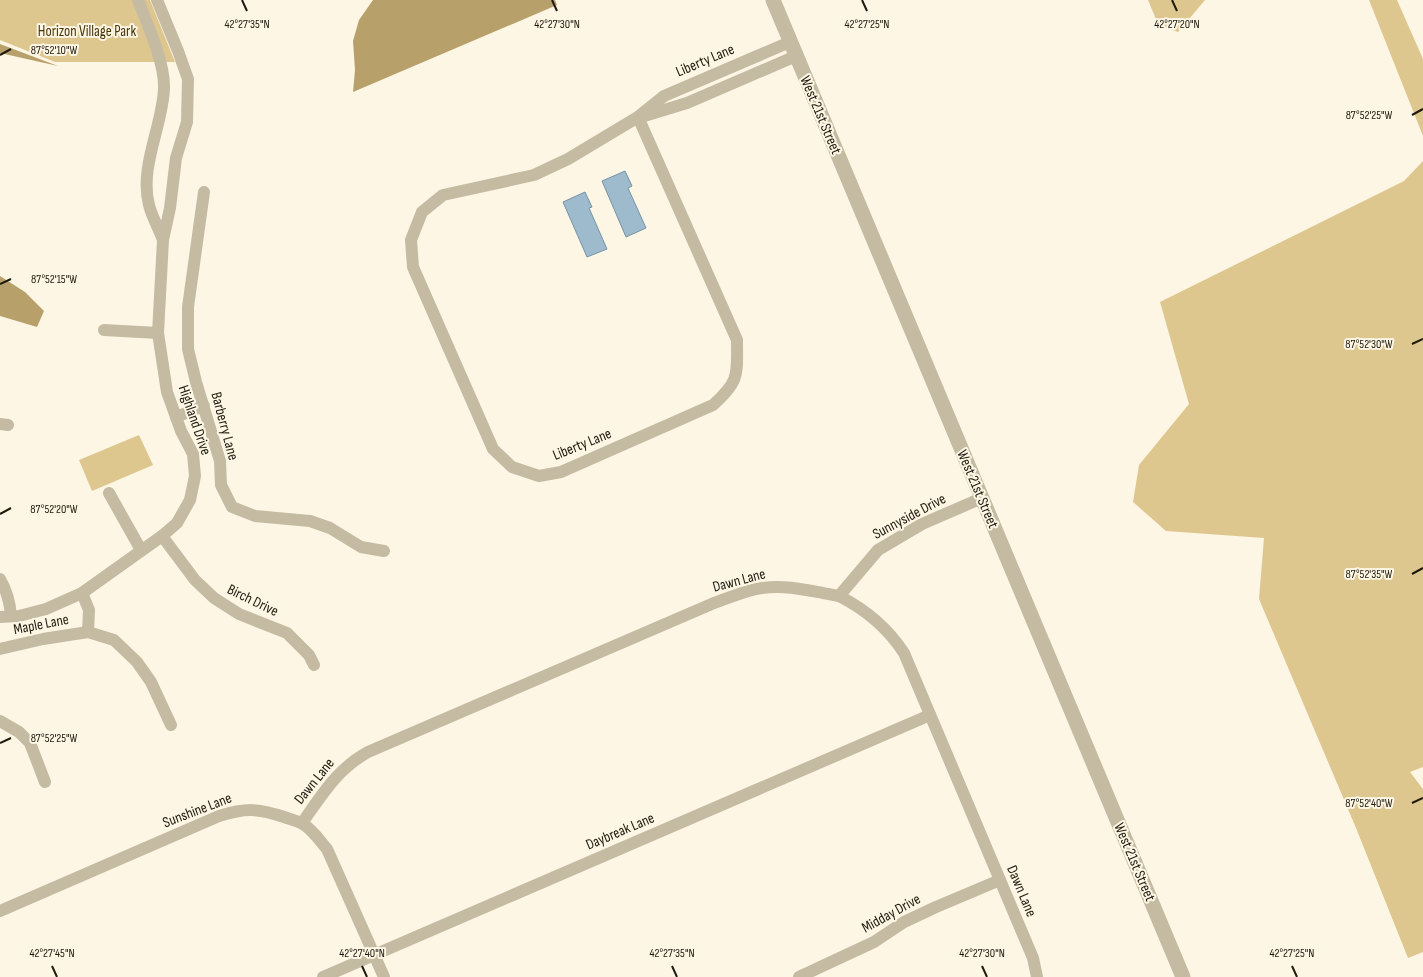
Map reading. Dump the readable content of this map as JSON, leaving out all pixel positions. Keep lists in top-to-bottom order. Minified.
{"streets":{"street":["Liberty Lane","West 21st Street","Highland Drive","Barberry Lane","Sunnyside Drive","Dawn Lane","Birch Drive","Maple Lane","Sunshine Lane","Daybreak Lane","Midday Drive"]},"crossings":[["Liberty Lane","West 21st Street"],["West 21st Street","Sunnyside Drive"],["Highland Drive","Birch Drive"],["Highland Drive","Maple Lane"],["Sunnyside Drive","Dawn Lane"],["Dawn Lane","Sunshine Lane"],["Dawn Lane","Daybreak Lane"],["Dawn Lane","Midday Drive"],["Sunshine Lane","Daybreak Lane"]],"parks":["Horizon Village Park"],"coordinates":["42°27'30\"N","42°27'25\"N","42°27'35\"N","42°27'20\"N","87°52'10\"W","87°52'25\"W","87°52'15\"W","87°52'30\"W","87°52'20\"W","87°52'35\"W","87°52'40\"W","42°27'45\"N","42°27'40\"N"]}
